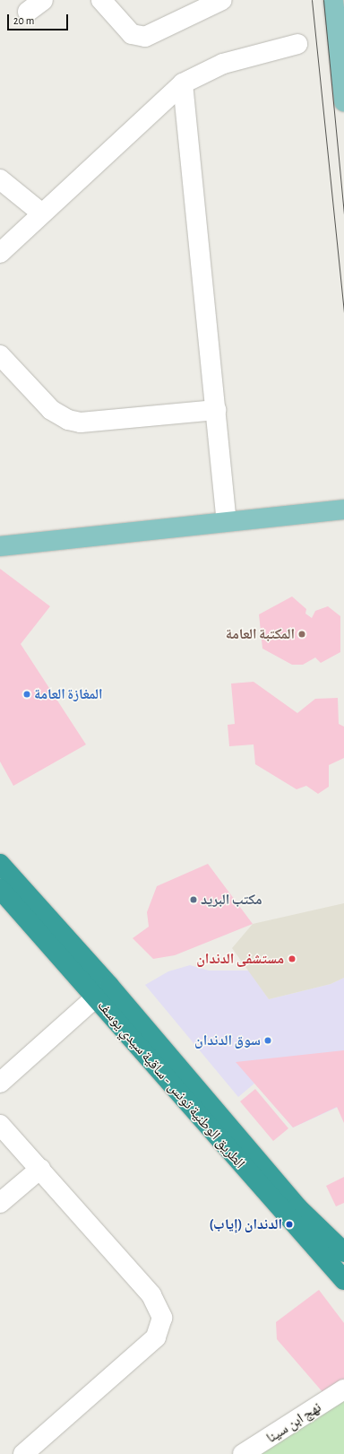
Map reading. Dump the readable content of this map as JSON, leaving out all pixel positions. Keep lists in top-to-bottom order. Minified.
{"streets":{"highway":["الطريق الوطنية تونس - ساقية سيدي يوسف"],"street":["نهج ابن سينا"]},"places":["المكتبة العامة","المغازة العامة","مكتب البريد","مستشفى الدندان","سوق الدندان","الدندان (إياب)"],"scale_bar":"20 m"}
